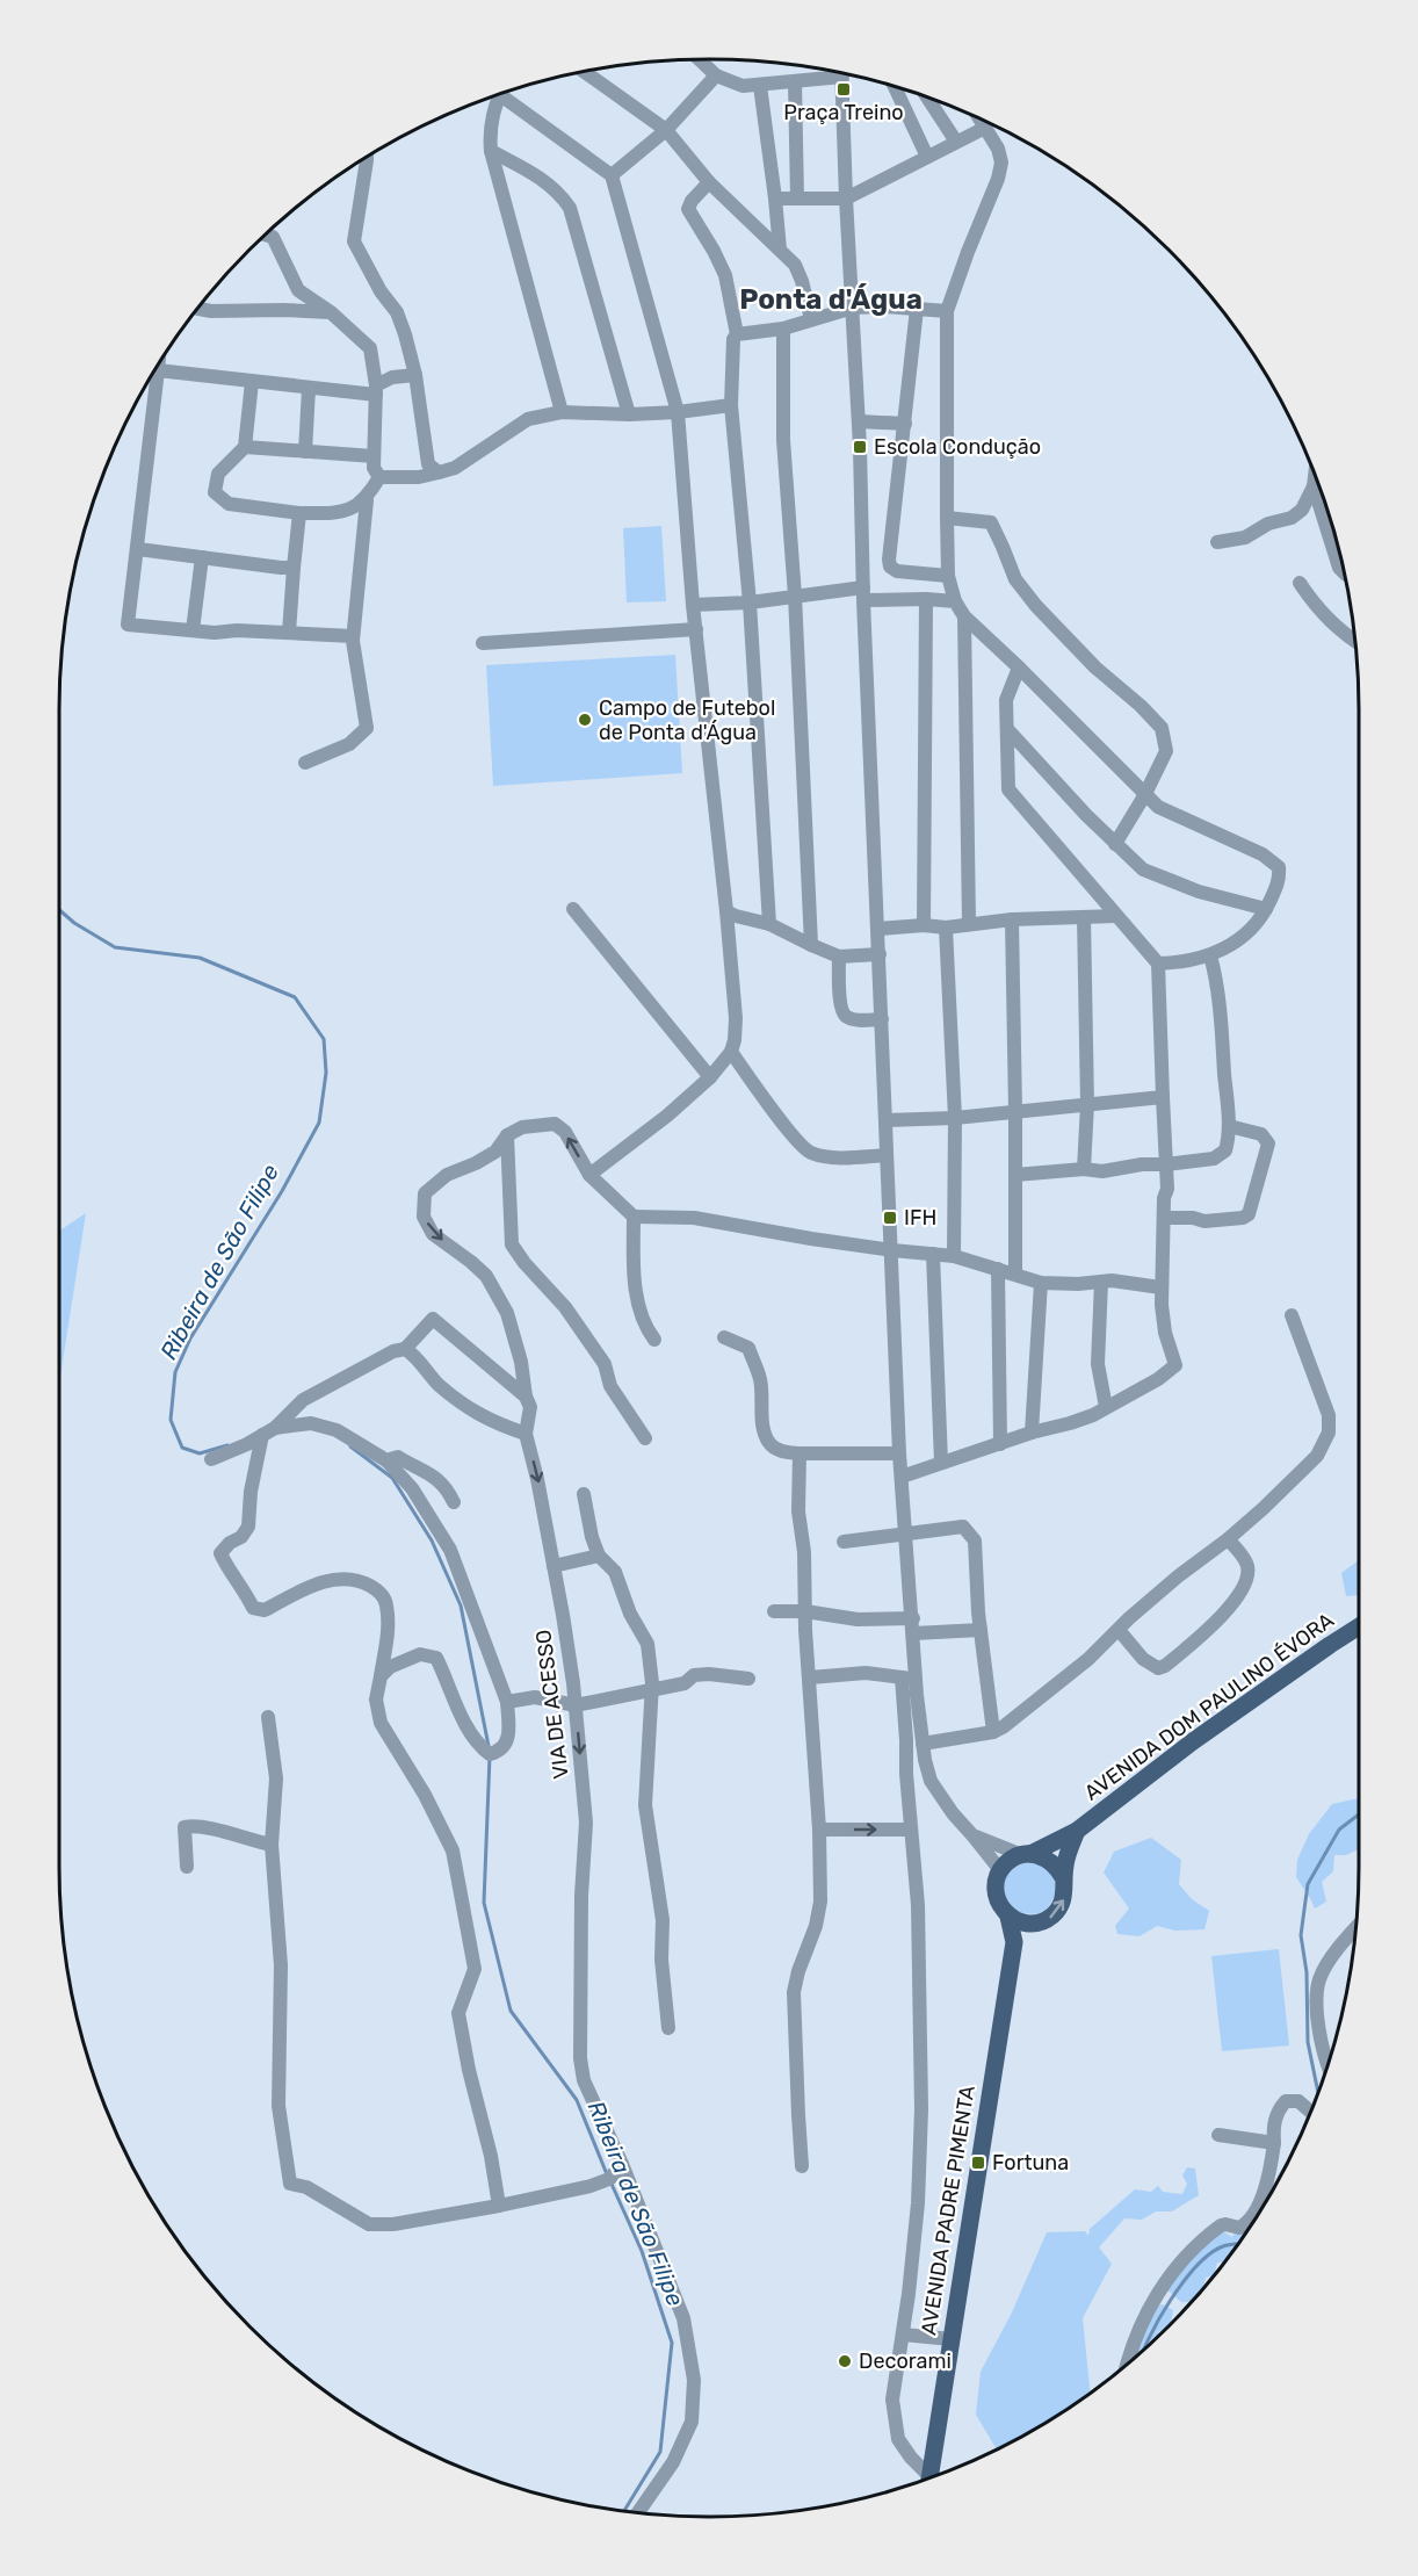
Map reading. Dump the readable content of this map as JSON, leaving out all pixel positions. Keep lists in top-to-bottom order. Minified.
{"streets":{"main road":["AVENIDA DOM PAULINO ÉVORA","AVENIDA PADRE PIMENTA"],"street":["VIA DE ACESSO"]},"districts":["Ponta d'Água"],"water":["Ribeira de São Filipe"],"places":{"transit":["Praça Treino","Escola Condução","IFH","Fortuna"],"other":["Campo de Futebol de Ponta d'Água","Decorami"]}}
